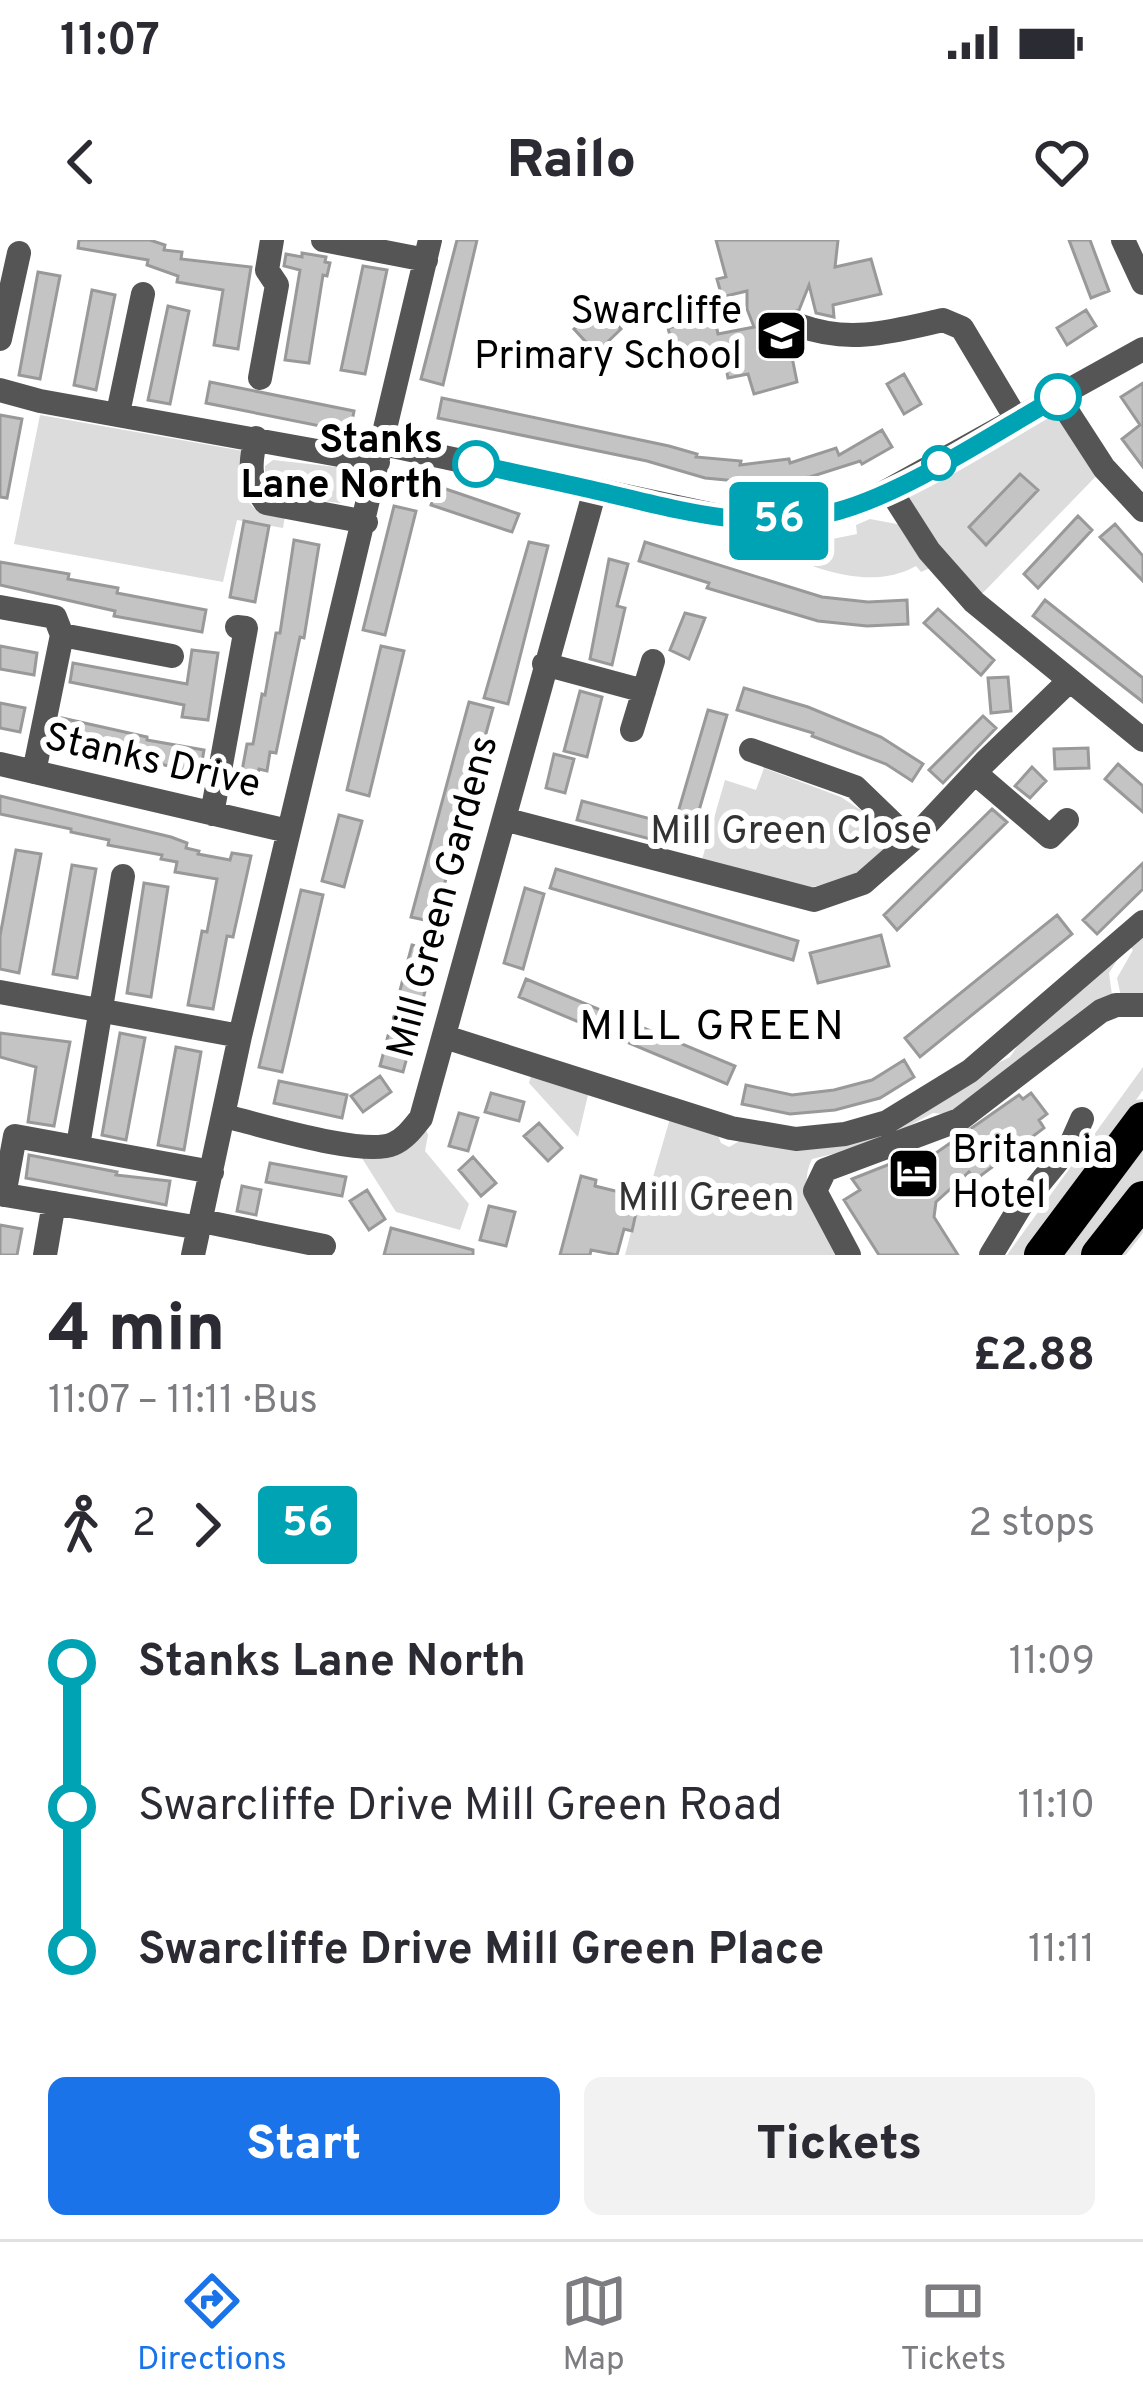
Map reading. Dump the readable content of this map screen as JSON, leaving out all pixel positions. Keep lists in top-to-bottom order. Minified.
{"streets":{"street":["Stanks Drive","Mill Green Gardens"]},"districts":["MILL GREEN"],"parks":["Mill Green Close","Mill Green"],"places":{"school or university":["Swarcliffe Primary School"],"other":["Stanks Lane North"],"hotel":["Britannia Hotel"]},"lines":["bus line 56"],"page":{"status":"11:07","header":"Railo","on_map":"56","heading":["4 min","11:07 – 11:11 · Bus","£2.88"],"legs":["2","56","2 stops"],"list":[{"name":"Stanks Lane North","value":"11:09"},{"name":"Swarcliffe Drive Mill Green Road","value":"11:10"},{"name":"Swarcliffe Drive Mill Green Place","value":"11:11"}],"buttons":["Start","Tickets"],"tabs":["Directions","Map","Tickets"]}}
